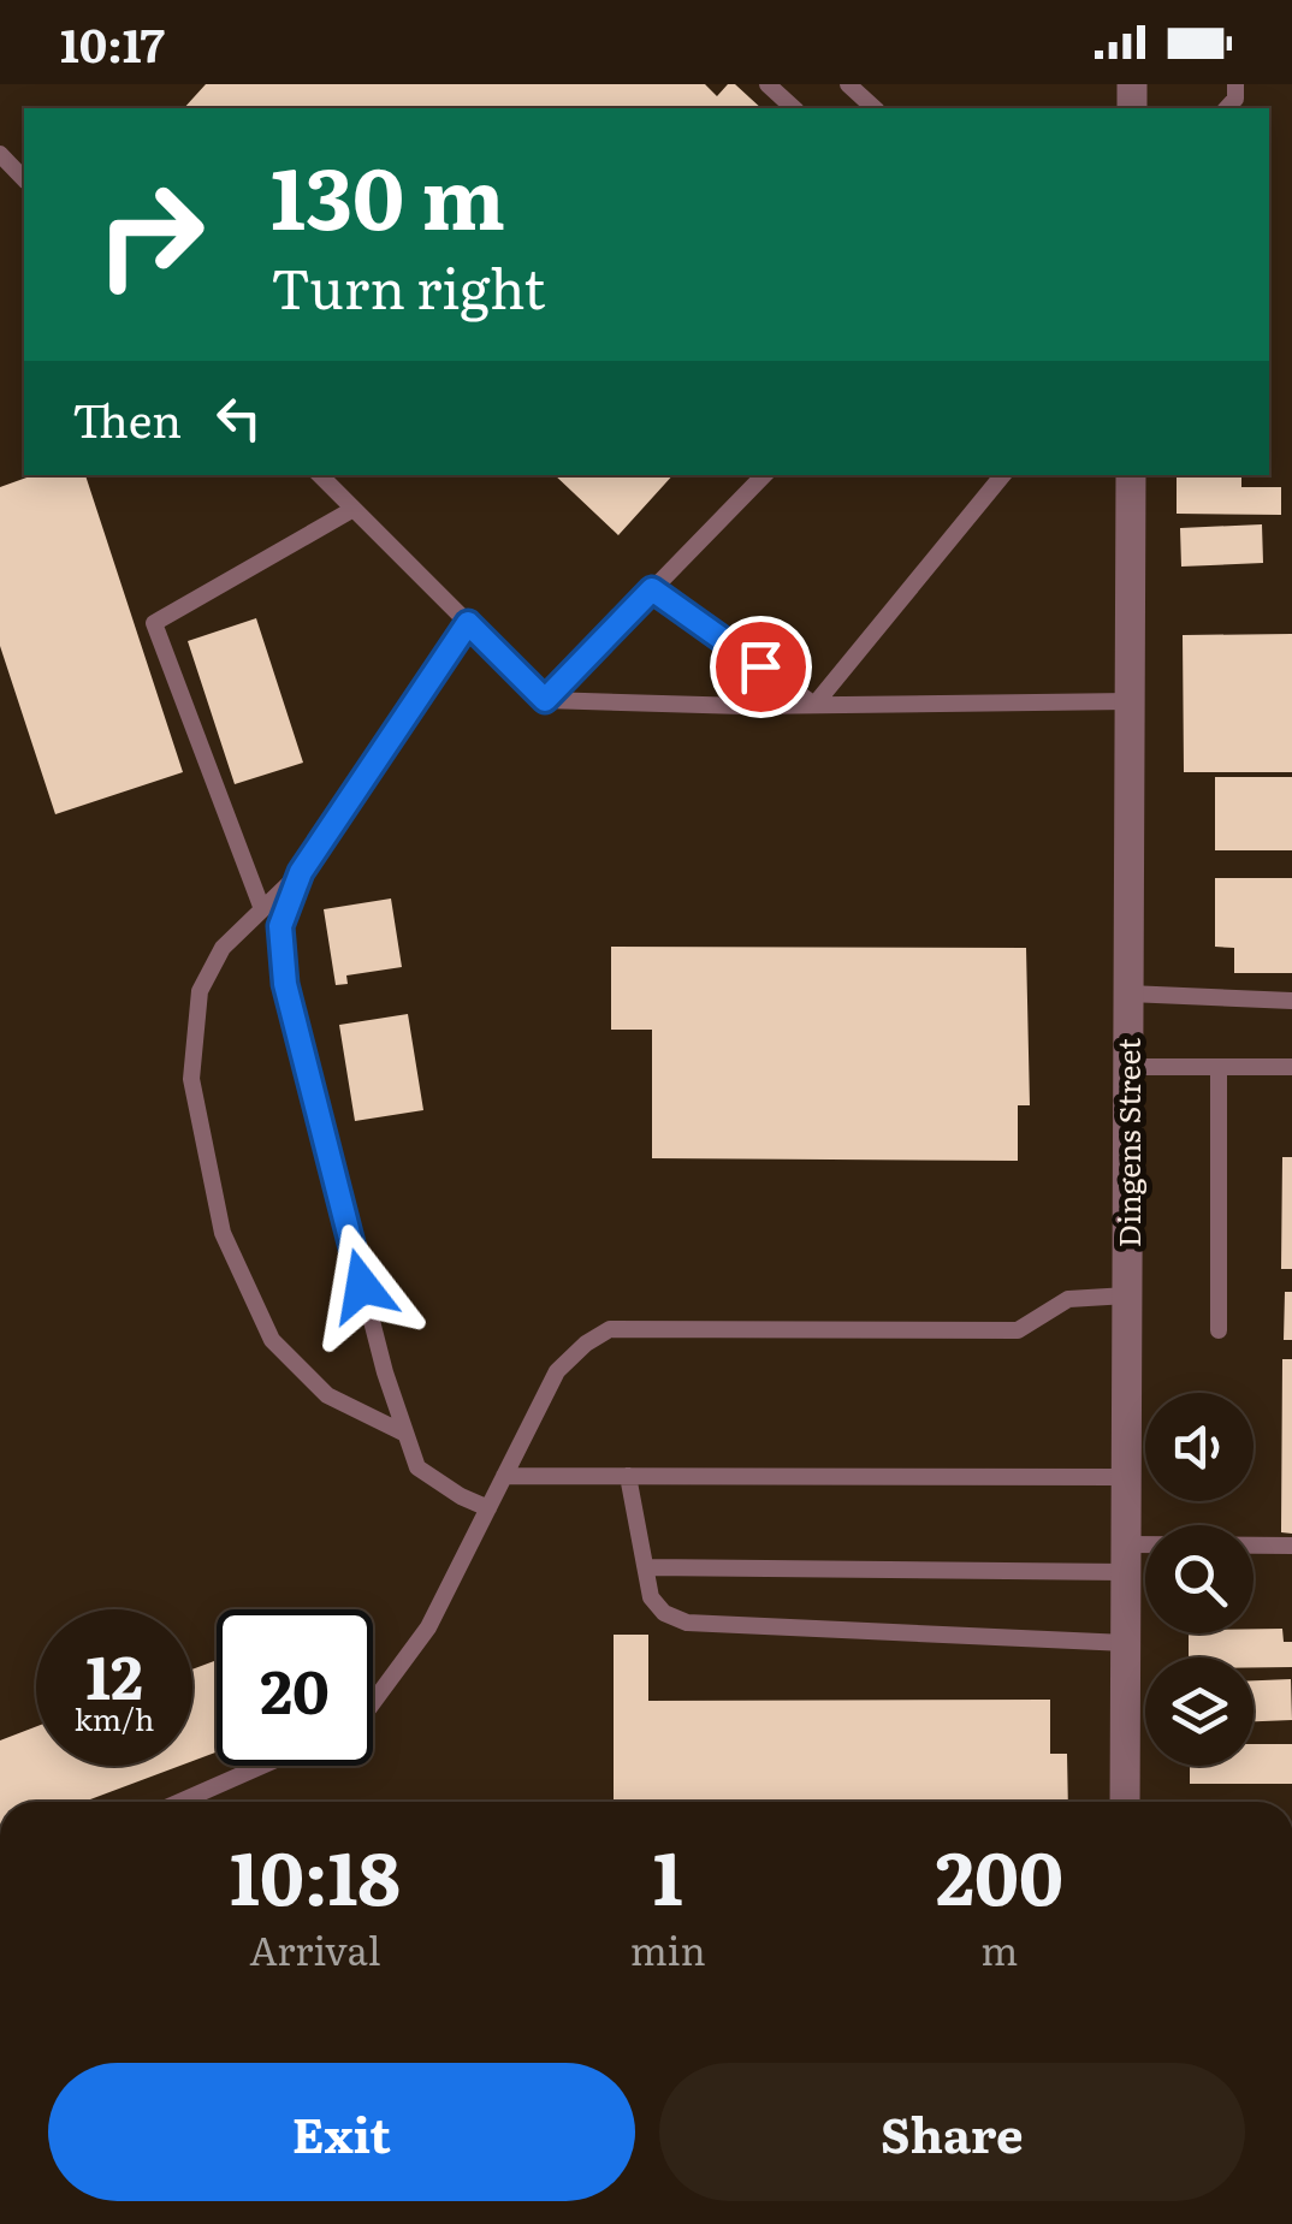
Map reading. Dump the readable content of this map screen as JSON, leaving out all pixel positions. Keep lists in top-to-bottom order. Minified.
{"streets":{"street":["Dingens Street"]},"page":{"status":"10:17","turn":["130 m","Turn right"],"then":"Then","speed":"12 km/h","limit":"20","eta":["10:18","Arrival","1","min","200","m"],"buttons":["Exit","Share"]}}
